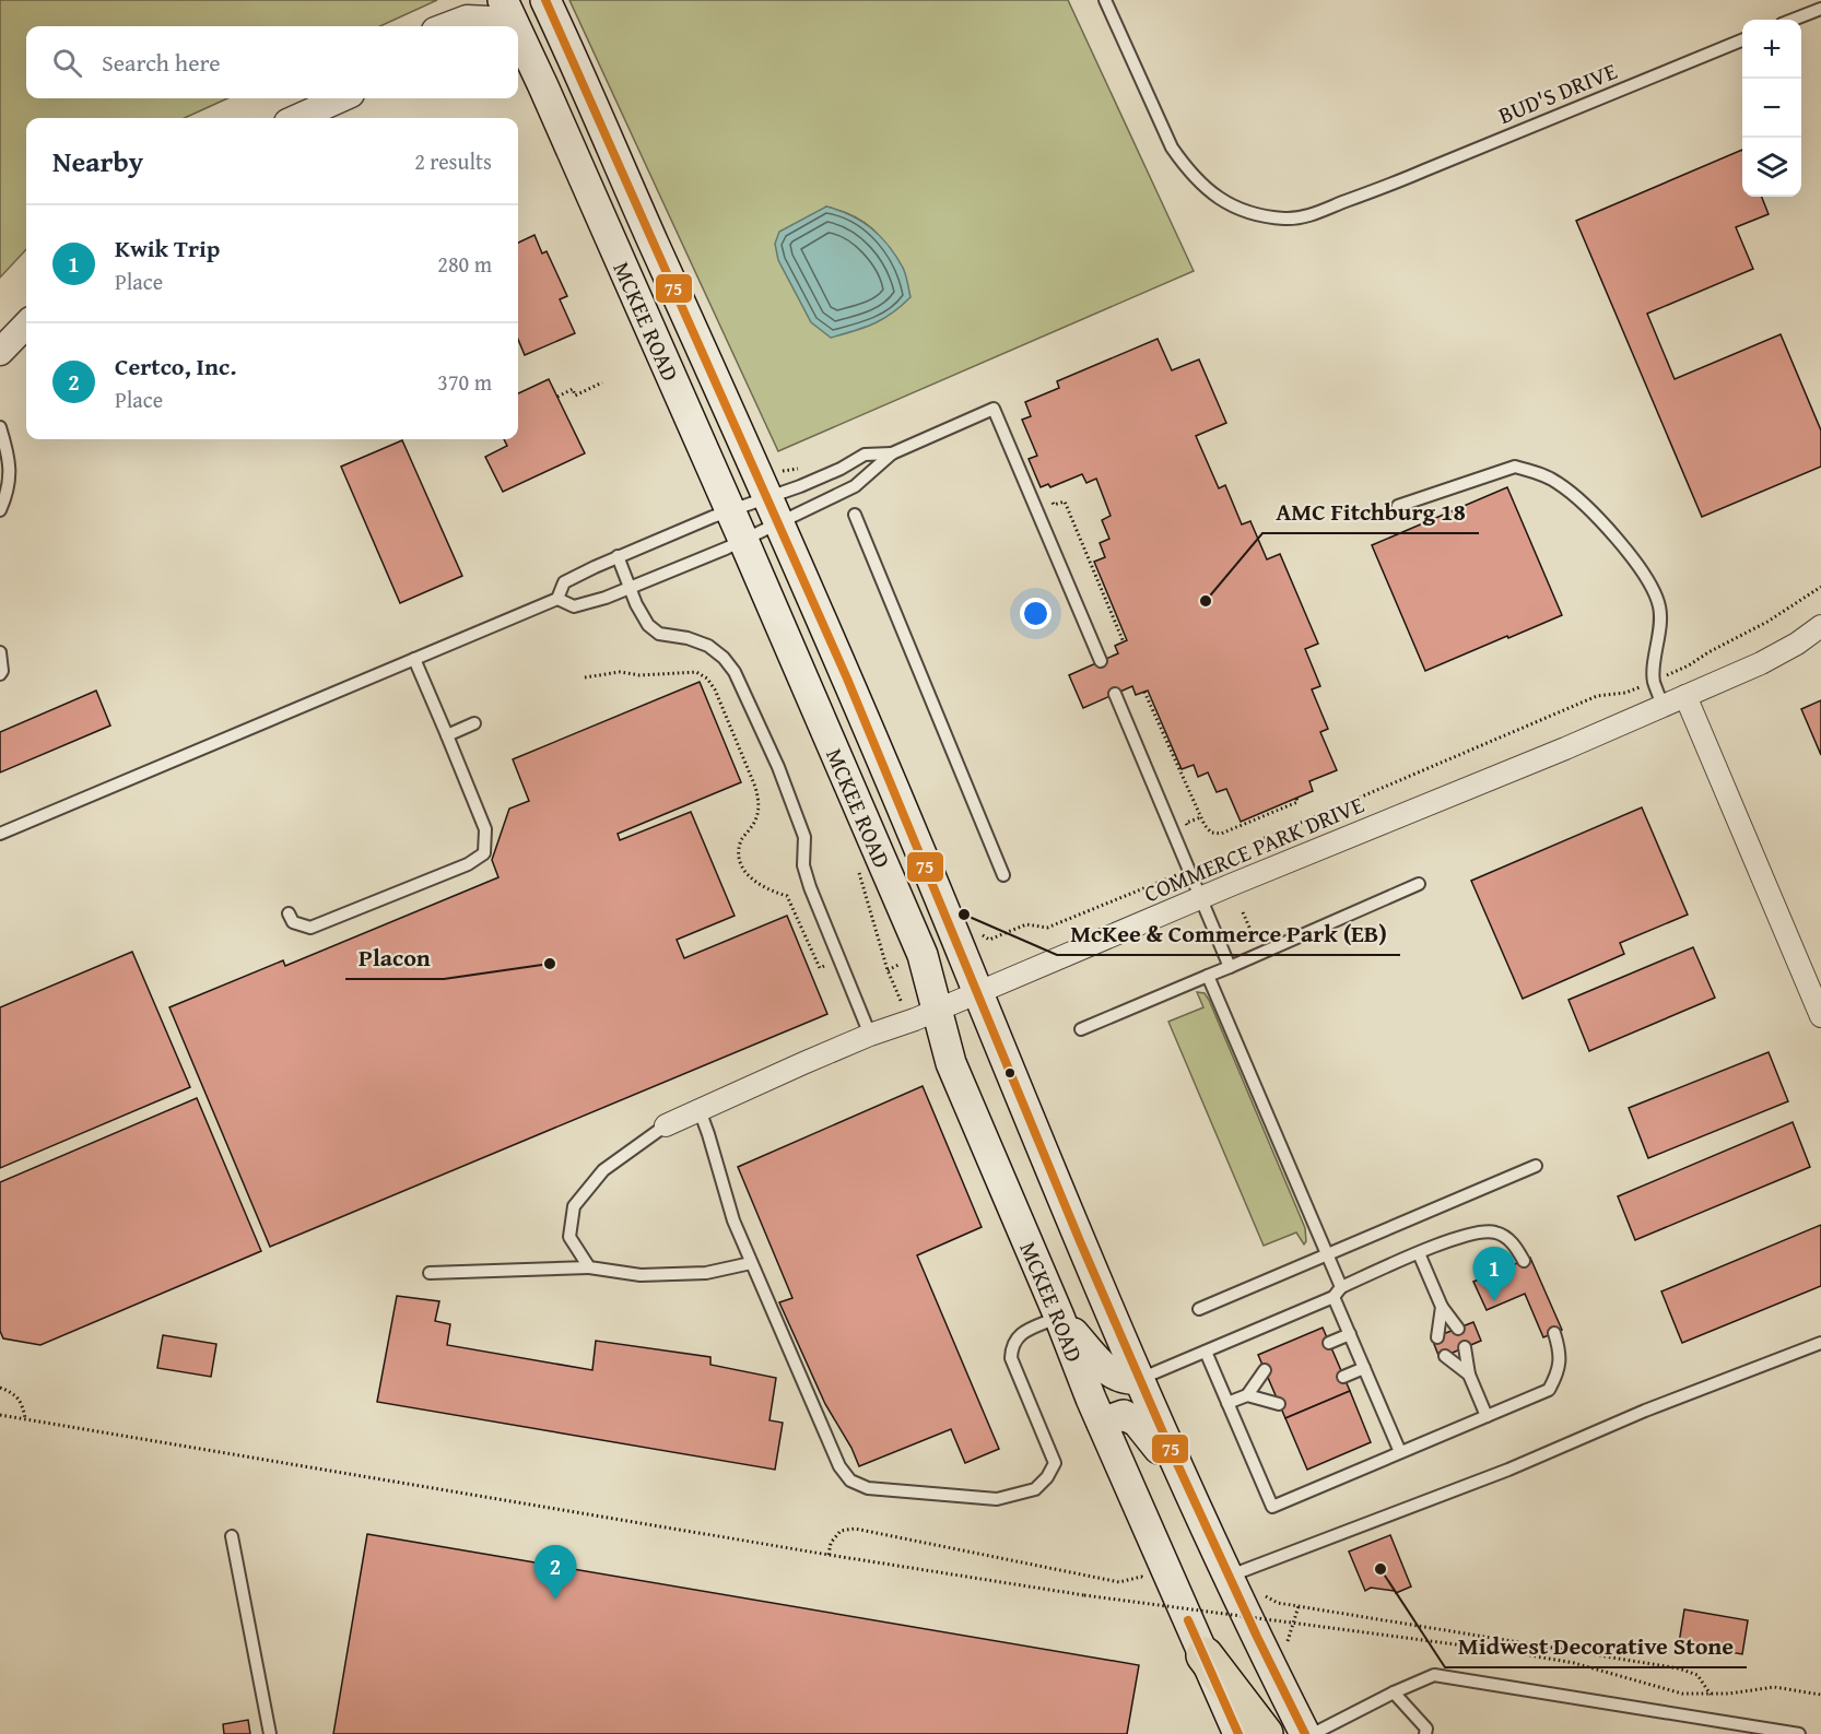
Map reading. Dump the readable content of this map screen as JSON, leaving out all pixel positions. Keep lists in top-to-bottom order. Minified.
{"streets":{"main road":["MCKEE ROAD"],"street":["COMMERCE PARK DRIVE"],"lane":["BUD'S DRIVE"]},"crossings":[["MCKEE ROAD","COMMERCE PARK DRIVE"]],"places":["AMC Fitchburg 18","McKee & Commerce Park (EB)","Placon","Midwest Decorative Stone"],"lines":["transit line 75"],"page":{"map_buttons":["+","−"],"search":"Search here","heading":["Nearby","2 results"],"list":[{"mark":"1","name":"Kwik Trip","note":"Place","value":"280 m"},{"mark":"2","name":"Certco, Inc.","note":"Place","value":"370 m"}],"pins":["1","2"]}}
